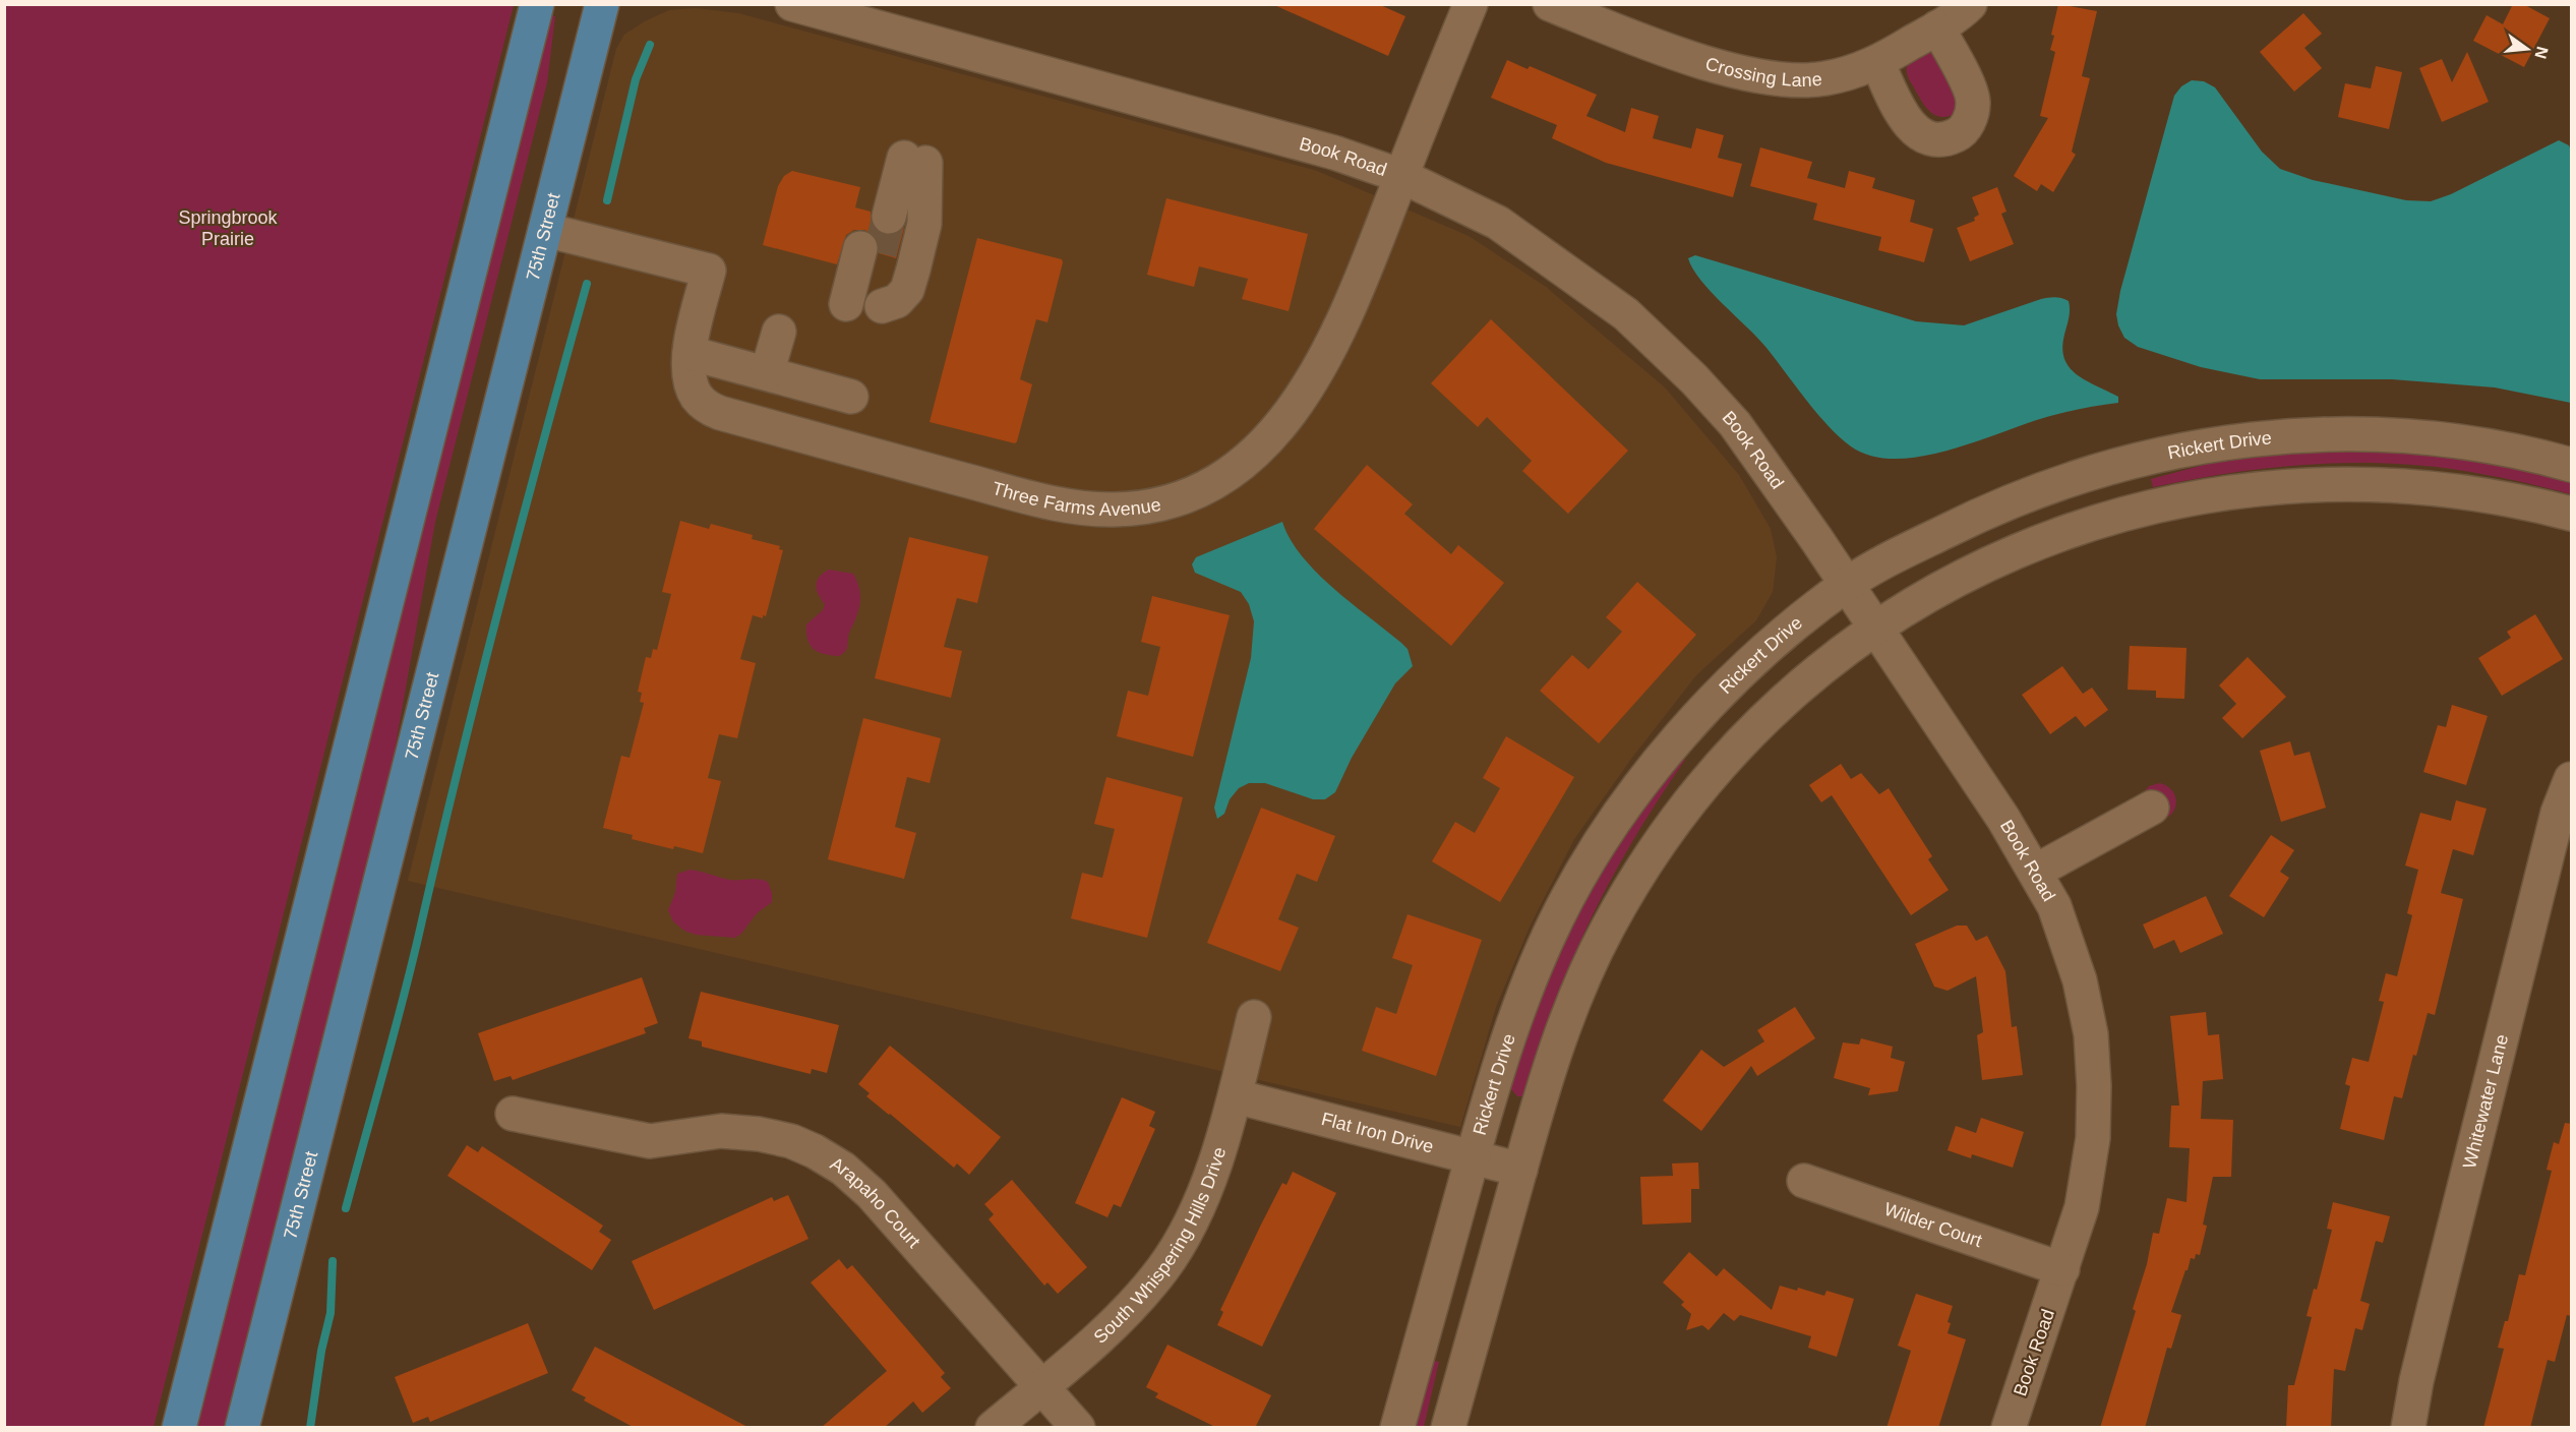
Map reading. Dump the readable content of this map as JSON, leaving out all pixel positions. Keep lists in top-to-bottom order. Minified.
{"streets":{"main road":["75th Street"],"street":["Crossing Lane","Book Road","Rickert Drive","Three Farms Avenue","Whitewater Lane","Flat Iron Drive","Arapaho Court","Wilder Court","South Whispering Hills Drive"]},"crossings":[["Book Road","Rickert Drive"],["Book Road","Three Farms Avenue"],["Book Road","Wilder Court"],["75th Street","Three Farms Avenue"],["Rickert Drive","Flat Iron Drive"],["Flat Iron Drive","South Whispering Hills Drive"],["Arapaho Court","South Whispering Hills Drive"]],"parks":["Springbrook Prairie"],"north":"right"}
